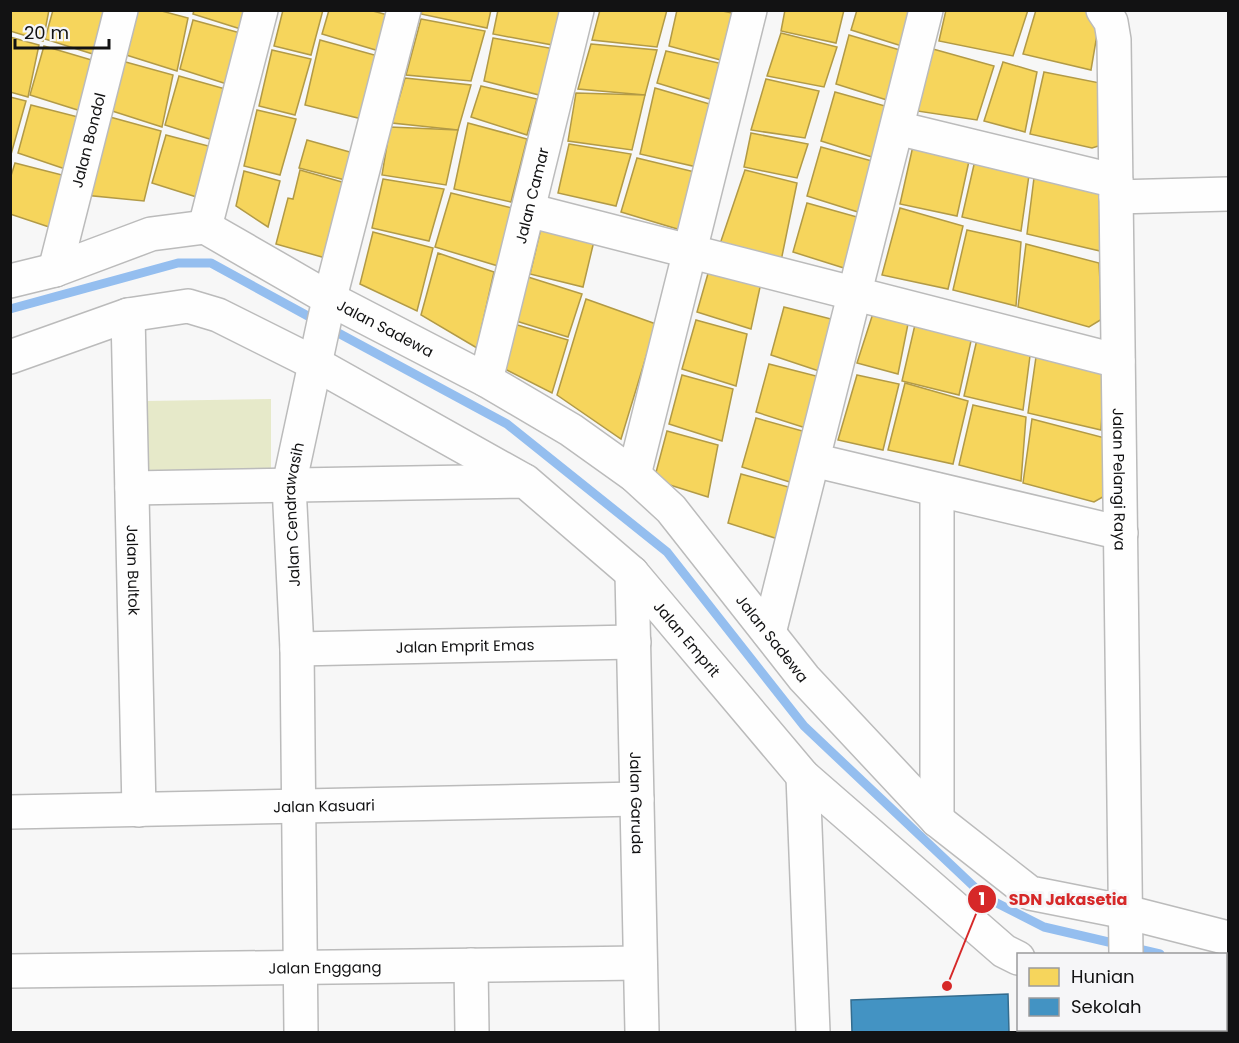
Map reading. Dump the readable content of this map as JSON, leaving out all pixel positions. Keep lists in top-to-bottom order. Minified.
{"streets":{"street":["Jalan Bondol","Jalan Camar","Jalan Sadewa","Jalan Pelangi Raya","Jalan Cendrawasih","Jalan Bultok","Jalan Emprit","Jalan Emprit Emas","Jalan Garuda","Jalan Kasuari","Jalan Enggang"]},"crossings":[["Jalan Camar","Jalan Sadewa"],["Jalan Sadewa","Jalan Pelangi Raya"],["Jalan Sadewa","Jalan Cendrawasih"],["Jalan Cendrawasih","Jalan Emprit"],["Jalan Cendrawasih","Jalan Emprit Emas"],["Jalan Cendrawasih","Jalan Kasuari"],["Jalan Cendrawasih","Jalan Enggang"],["Jalan Bultok","Jalan Emprit"],["Jalan Bultok","Jalan Kasuari"],["Jalan Emprit","Jalan Garuda"],["Jalan Emprit Emas","Jalan Garuda"],["Jalan Garuda","Jalan Kasuari"],["Jalan Garuda","Jalan Enggang"]],"places":["SDN Jakasetia"],"legend":["Hunian","Sekolah"],"scale_bar":"20 m"}
